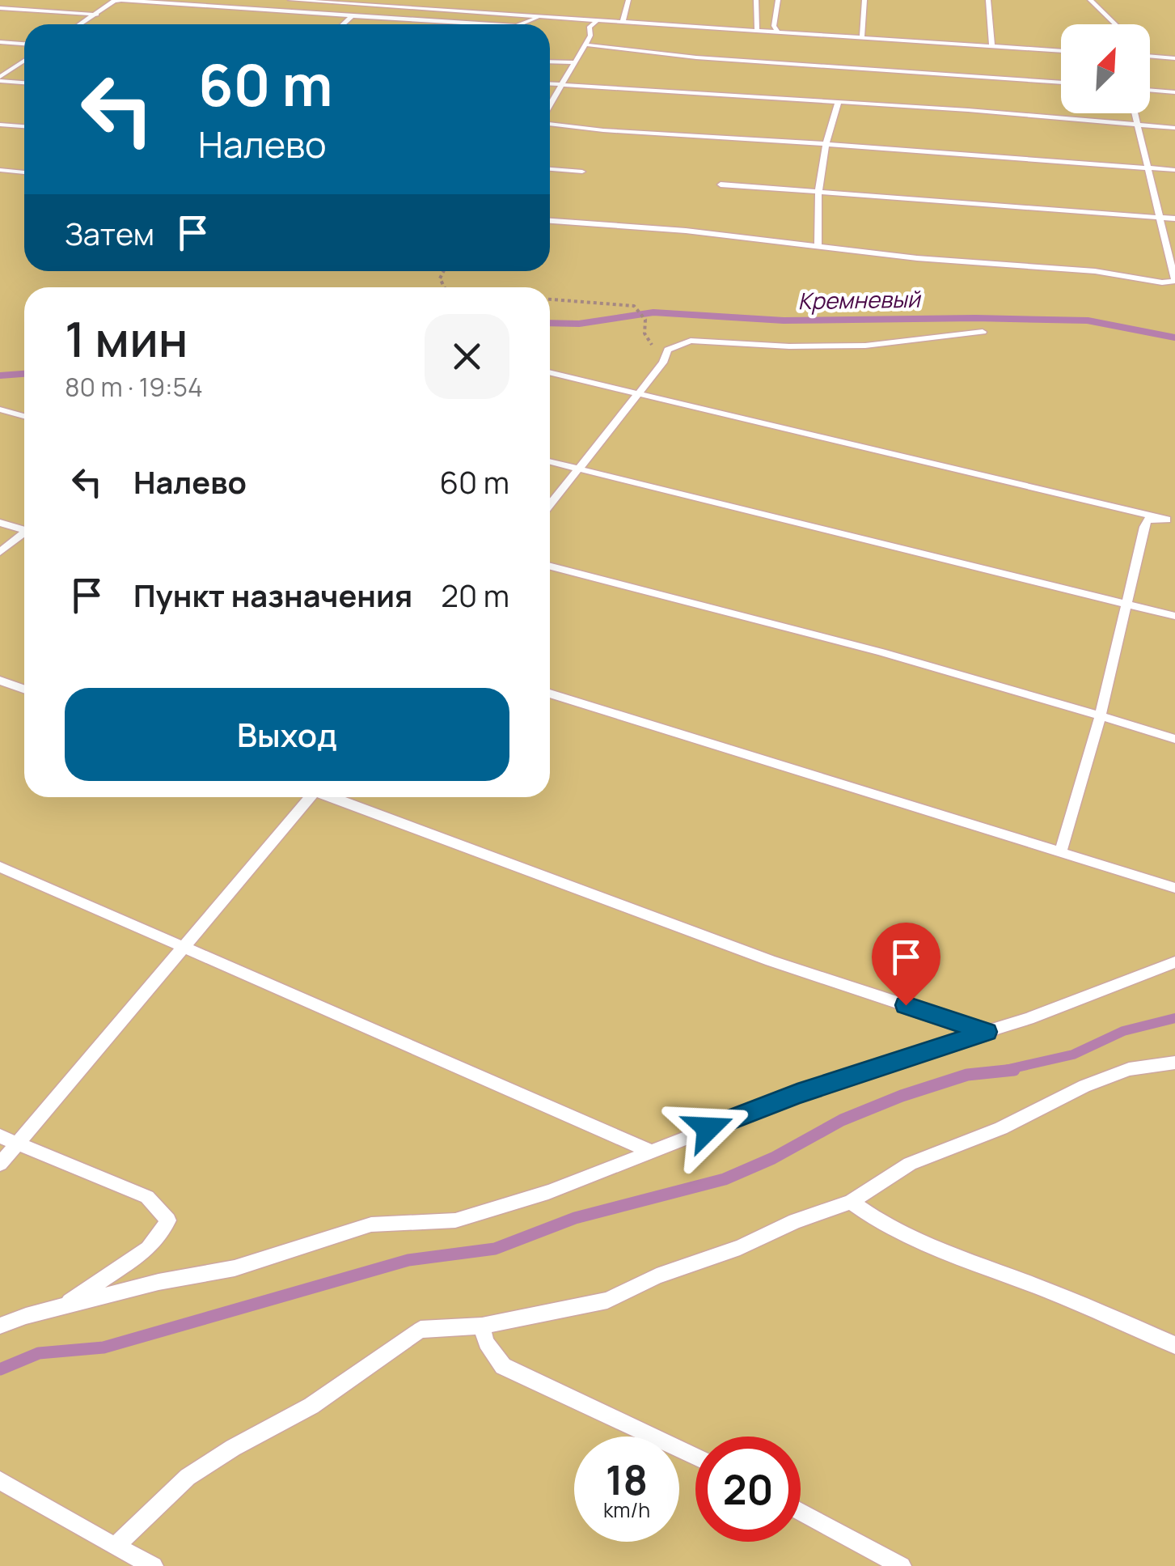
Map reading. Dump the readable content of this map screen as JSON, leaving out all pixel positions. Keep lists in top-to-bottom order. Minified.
{"water":["Кремневый"],"north":"top right","page":{"turn":["60 m","Налево"],"then":"Затем","heading":["1 мин","80 m · 19:54"],"list":[{"name":"Налево","value":"60 m"},{"name":"Пункт назначения","value":"20 m"}],"buttons":"Выход","speed":"18 km/h","limit":"20"}}
